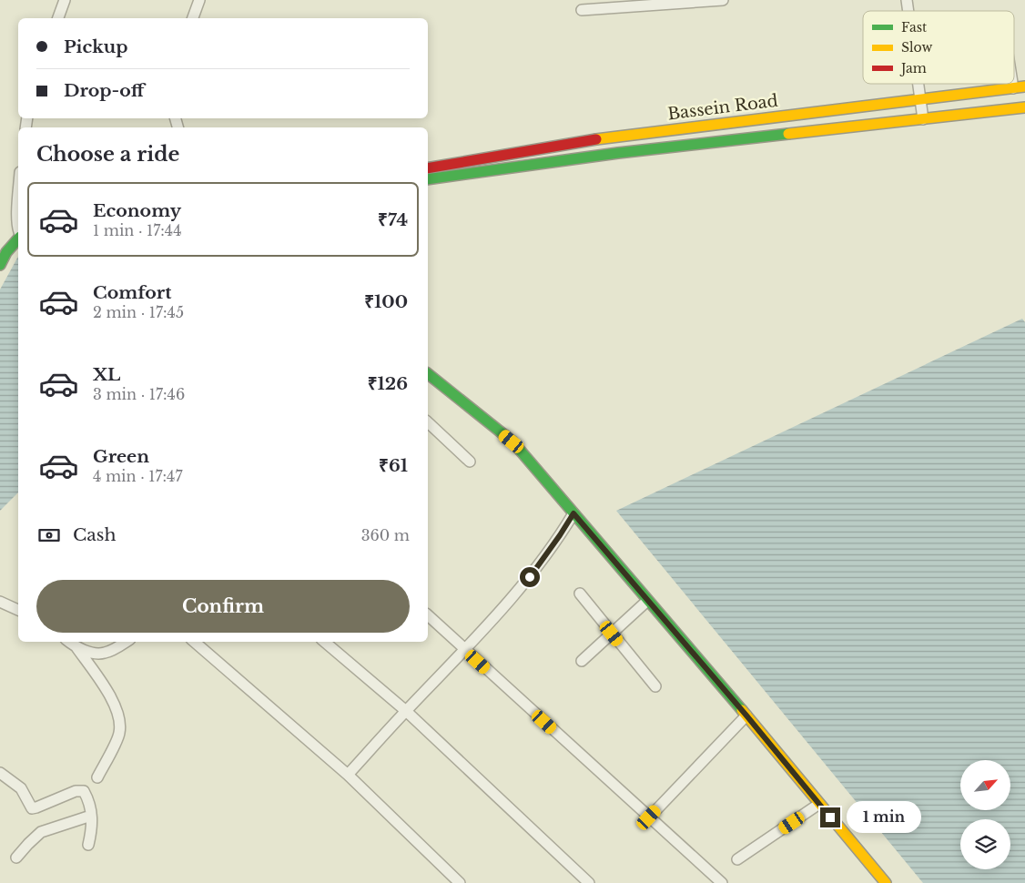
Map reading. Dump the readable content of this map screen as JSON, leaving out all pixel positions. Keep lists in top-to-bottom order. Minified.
{"streets":{"main road":["Bassein Road"]},"legend":["Fast","Slow","Jam"],"north":"top right","page":{"banner":["Pickup","Drop-off"],"heading":"Choose a ride","list":[{"name":"Economy","note":"1 min · 17:44","value":"₹74"},{"name":"Comfort","note":"2 min · 17:45","value":"₹100"},{"name":"XL","note":"3 min · 17:46","value":"₹126"},{"name":"Green","note":"4 min · 17:47","value":"₹61"}],"pay":["Cash","360 m"],"buttons":"Confirm","bubble":"1 min"}}
